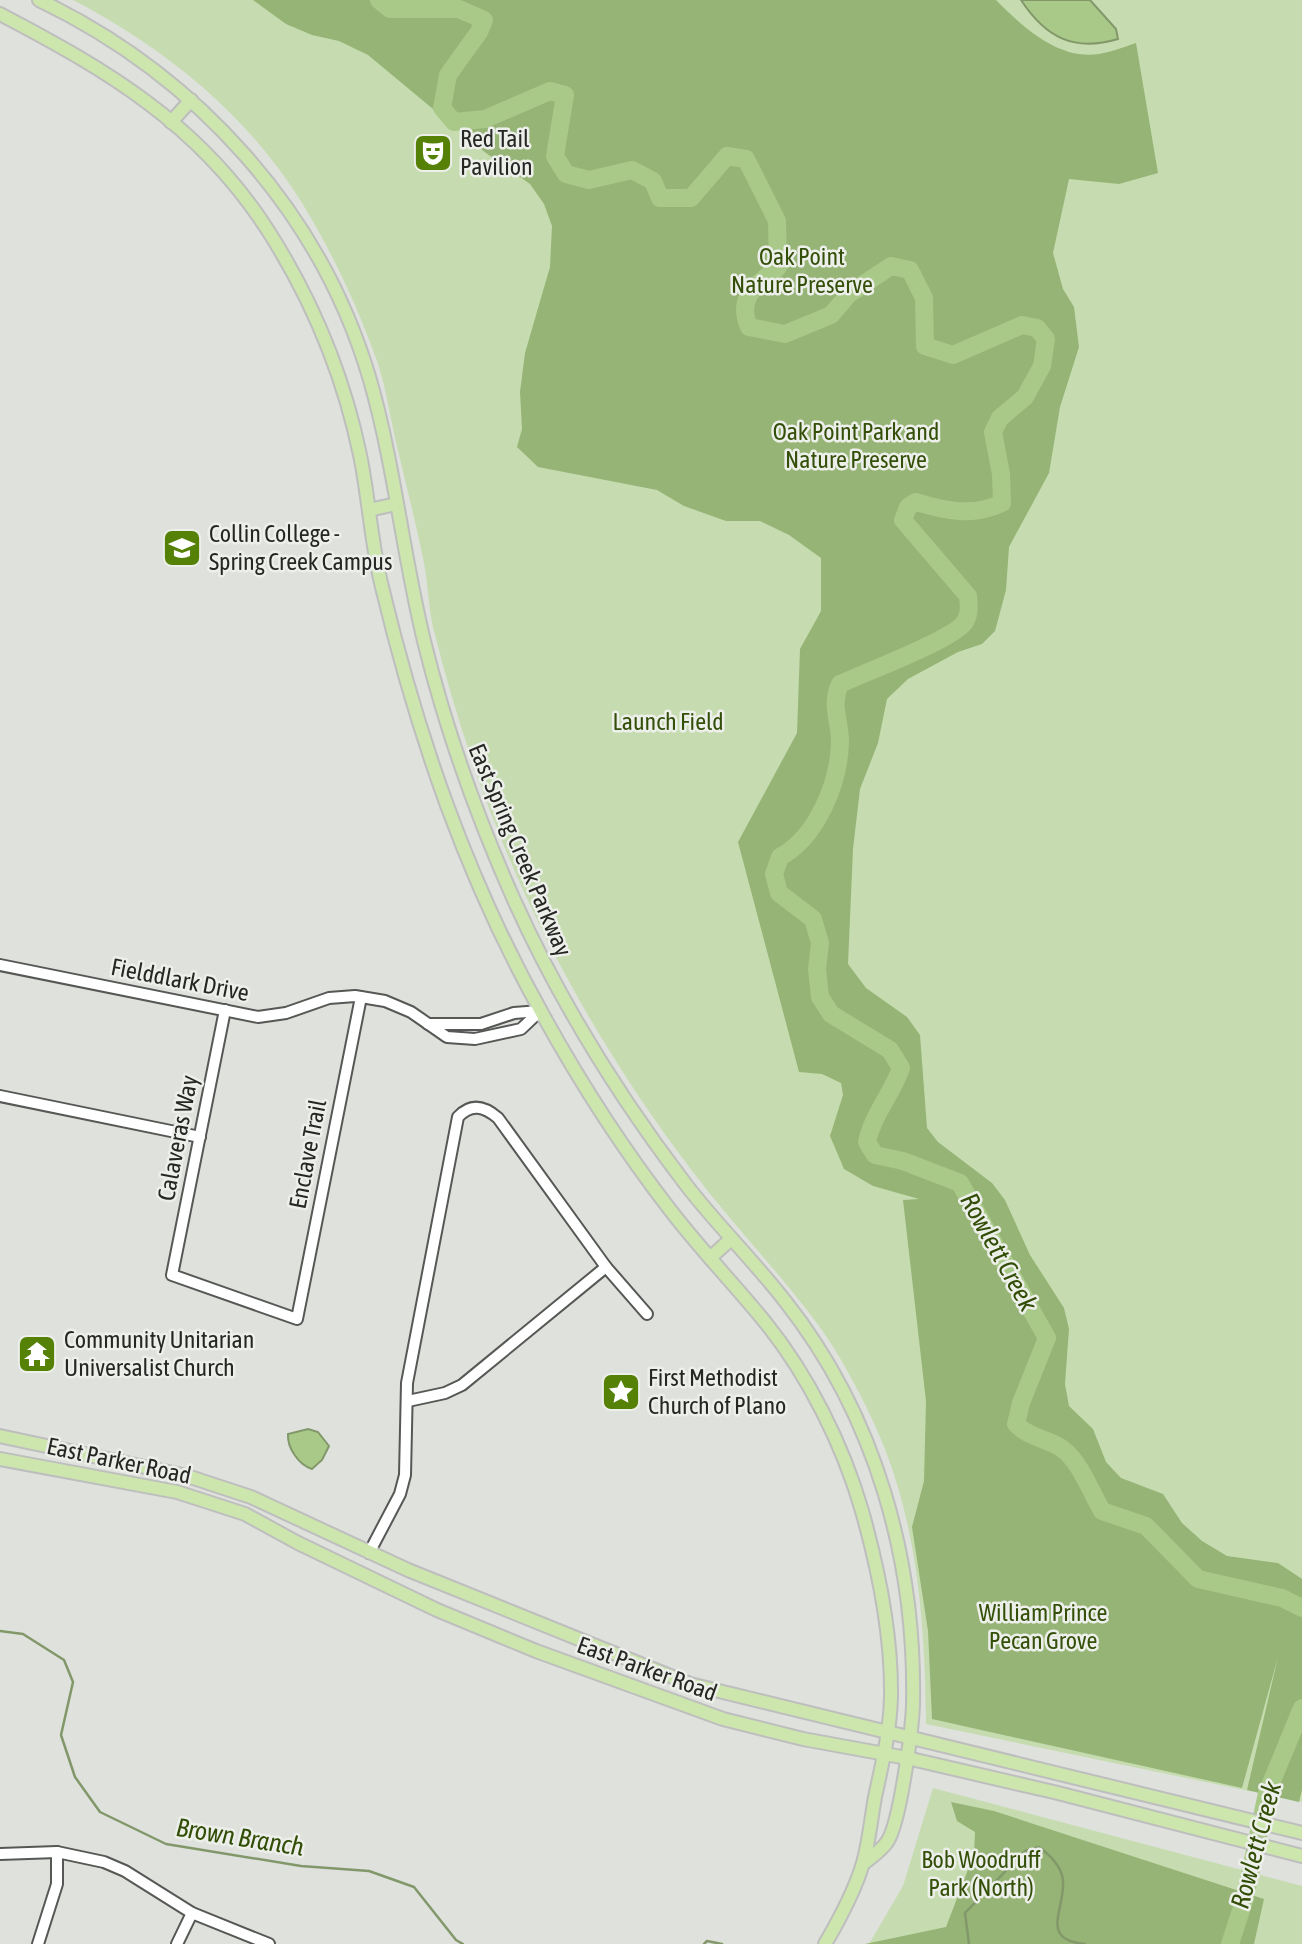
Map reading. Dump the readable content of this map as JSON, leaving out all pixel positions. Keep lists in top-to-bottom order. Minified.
{"streets":{"main road":["East Spring Creek Parkway","East Parker Road"],"street":["Fielddlark Drive","Calaveras Way","Enclave Trail"]},"crossings":[["East Spring Creek Parkway","Fielddlark Drive"],["East Spring Creek Parkway","East Parker Road"],["Fielddlark Drive","Calaveras Way"],["Fielddlark Drive","Enclave Trail"],["Calaveras Way","Enclave Trail"]],"water":["Rowlett Creek","Brown Branch"],"parks":["Oak Point Nature Preserve","Oak Point Park and Nature Preserve","Launch Field","William Prince Pecan Grove","Bob Woodruff Park (North)"],"places":{"theatre":["Red Tail Pavilion"],"school or university":["Collin College - Spring Creek Campus"],"temple":["Community Unitarian Universalist Church"],"place":["First Methodist Church of Plano"]}}
